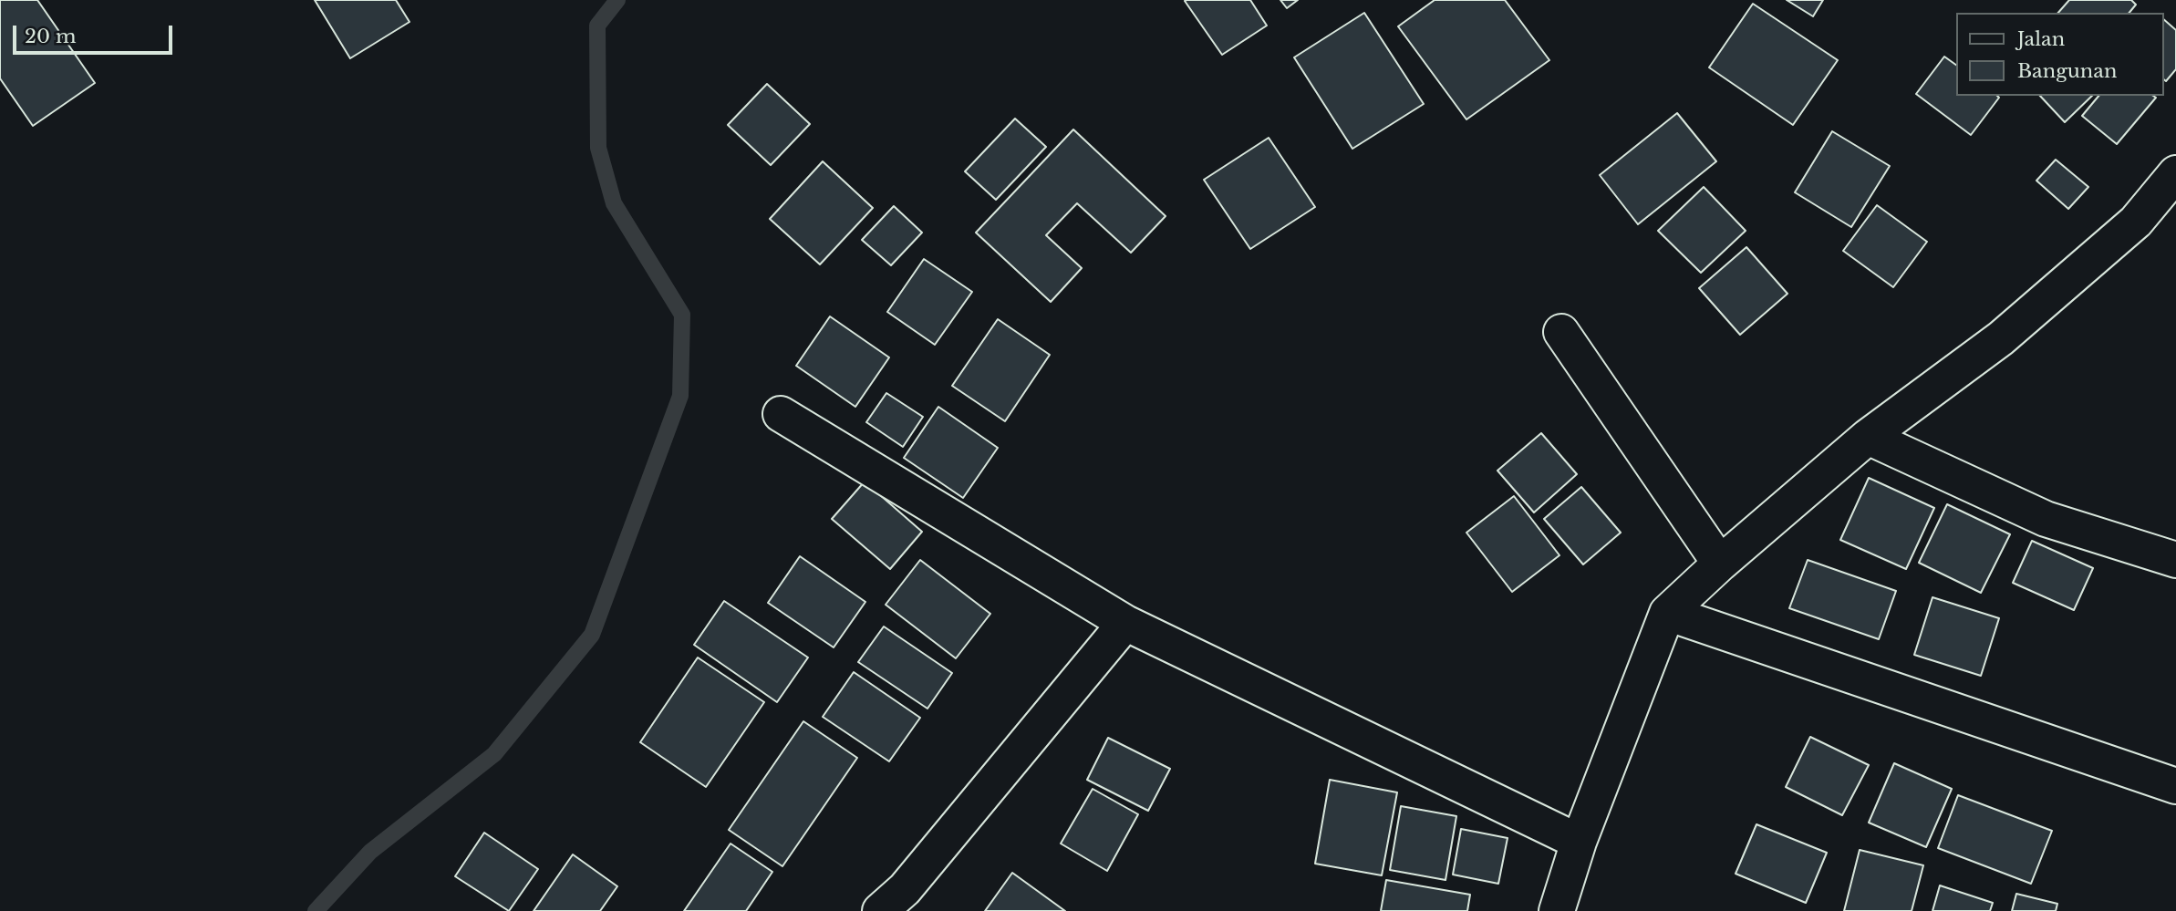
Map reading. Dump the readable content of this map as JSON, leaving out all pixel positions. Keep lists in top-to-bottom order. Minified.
{"legend":["Jalan","Bangunan"],"scale_bar":"20 m"}
